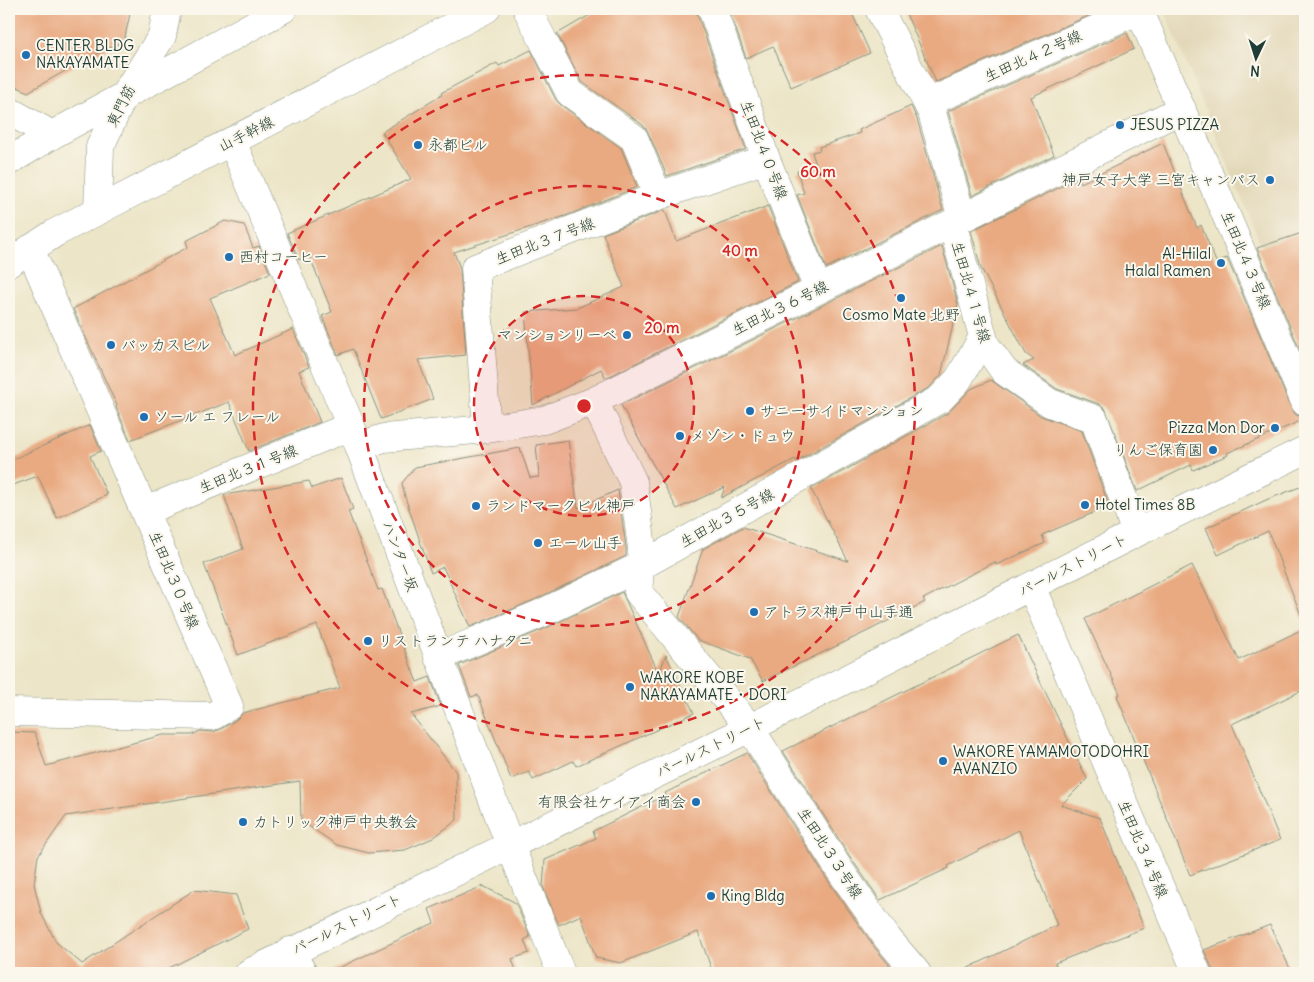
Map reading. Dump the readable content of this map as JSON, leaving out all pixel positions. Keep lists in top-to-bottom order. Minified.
{"streets":{"street":["生田北４２号線","東門筋","山手幹線","生田北４０号線","生田北３７号線","生田北４３号線","生田北４１号線","生田北３６号線","生田北３１号線","生田北３５号線","ハンター坂","パールストリート","生田北３０号線","生田北３４号線","生田北３３号線"]},"crossings":[["生田北４２号線","生田北４３号線"],["生田北４２号線","生田北４１号線"],["東門筋","山手幹線"],["山手幹線","ハンター坂"],["山手幹線","生田北３０号線"],["生田北４０号線","生田北３７号線"],["生田北４０号線","生田北３６号線"],["生田北３７号線","生田北３６号線"],["生田北４３号線","生田北３６号線"],["生田北４１号線","生田北３６号線"],["生田北４１号線","生田北３５号線"],["生田北４１号線","パールストリート"],["生田北３６号線","生田北３１号線"],["生田北３６号線","ハンター坂"],["生田北３６号線","生田北３３号線"],["生田北３１号線","ハンター坂"],["生田北３１号線","生田北３０号線"],["生田北３５号線","ハンター坂"],["生田北３５号線","生田北３３号線"],["ハンター坂","パールストリート"],["パールストリート","生田北３４号線"],["パールストリート","生田北３３号線"]],"places":["CENTER BLDG NAKAYAMATE","JESUS PIZZA","永都ビル","神戸女子大学 三宮キャンパス","西村コーヒー","Al-Hilal Halal Ramen","Cosmo Mate 北野","マンションリーベ","バッカスビル","サニーサイドマンション","ソール エ フレール","Pizza Mon Dor","メゾン・ドュウ","りんご保育園","Hotel Times 8B","ランドマークビル神戸","エール山手","アトラス神戸中山手通","リストランテ ハナタニ","WAKORE KOBE NAKAYAMATE・DORI","WAKORE YAMAMOTODOHRI AVANZIO","有限会社ケイアイ商会","カトリック神戸中央教会","King Bldg"],"north":"bottom","rings":["60 m","40 m","20 m"]}
